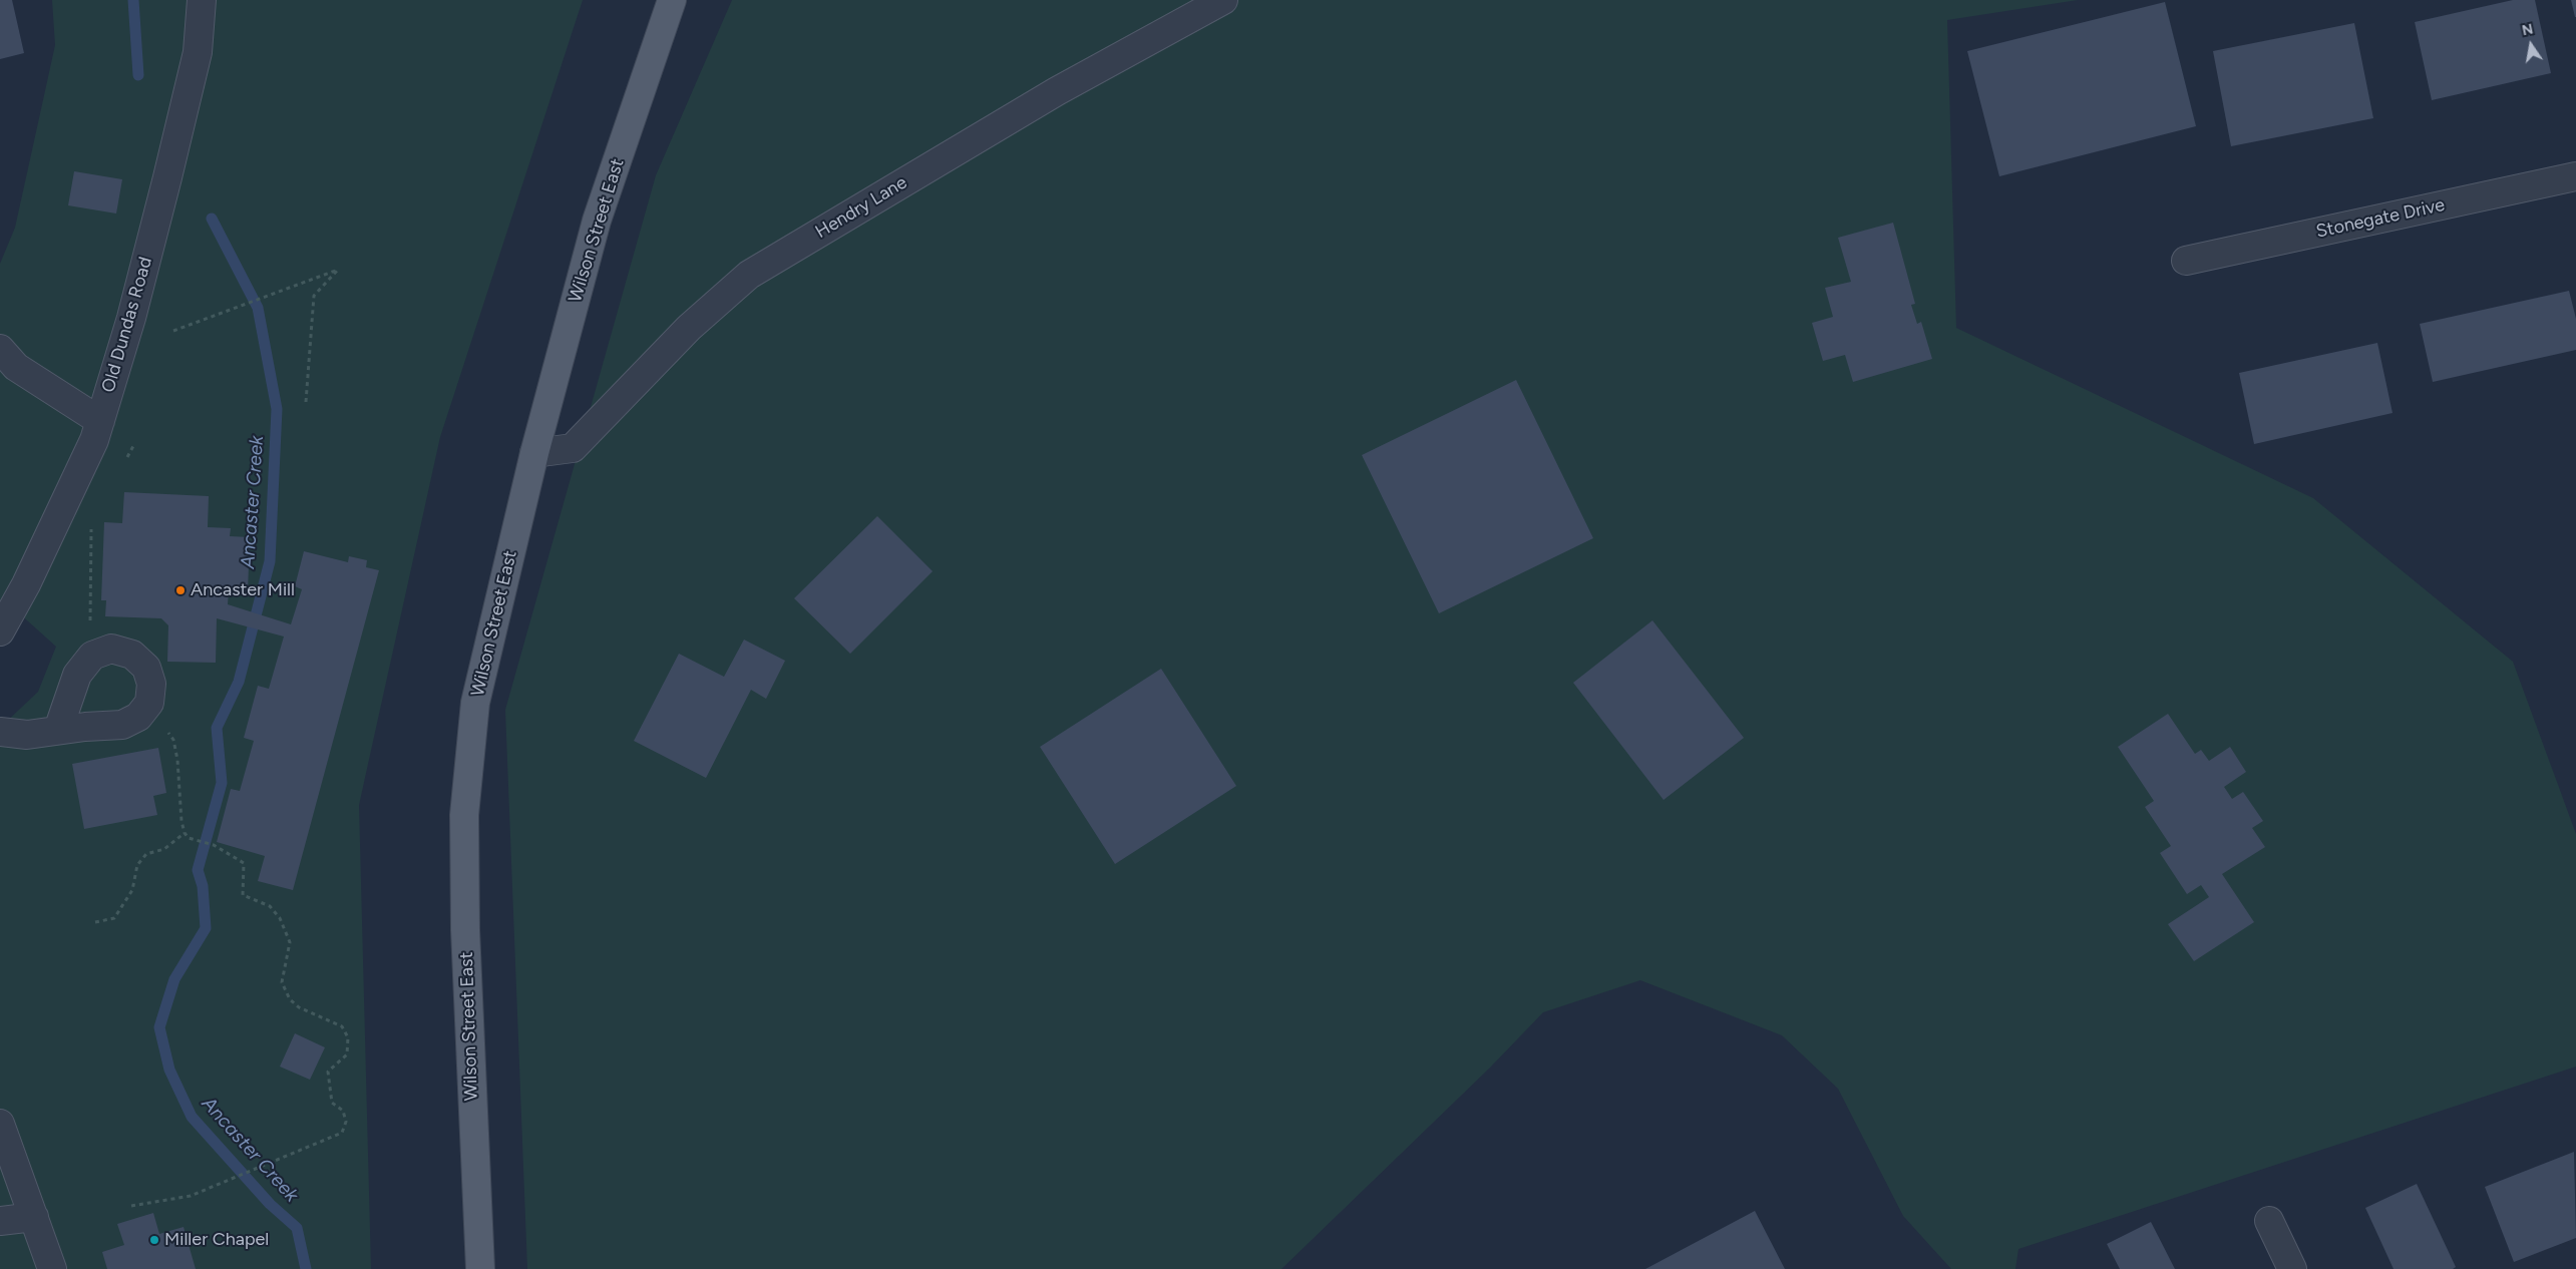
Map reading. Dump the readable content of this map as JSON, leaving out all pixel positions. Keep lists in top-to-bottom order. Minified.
{"streets":{"main road":["Wilson Street East"],"street":["Hendry Lane","Stonegate Drive","Old Dundas Road"]},"crossings":[["Hendry Lane","Wilson Street East"]],"water":["Ancaster Creek"],"places":["Ancaster Mill","Miller Chapel"],"north":"top"}
